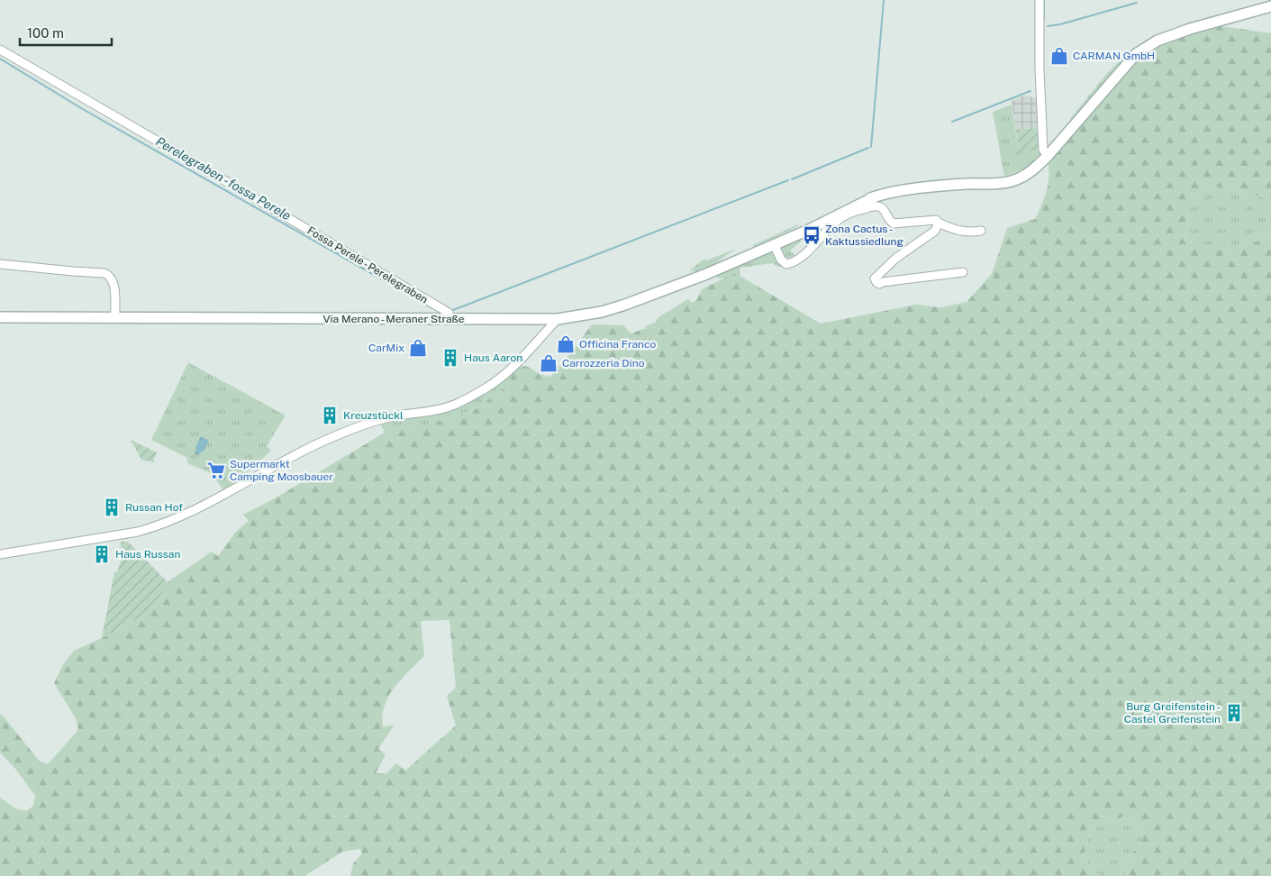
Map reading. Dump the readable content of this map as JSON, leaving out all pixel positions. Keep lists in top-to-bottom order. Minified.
{"streets":{"main road":["Via Merano - Meraner Straße"],"street":["Fossa Perele - Perelegraben"]},"crossings":[["Fossa Perele - Perelegraben","Via Merano - Meraner Straße"]],"water":["Perelegraben - fossa Perele"],"places":{"shop":["CARMAN GmbH","Officina Franco","CarMix","Carrozzeria Dino"],"bus stop":["Zona Cactus - Kaktussiedlung"],"building":["Haus Aaron","Kreuzstückl","Russan Hof","Haus Russan","Burg Greifenstein - Castel Greifenstein"],"supermarket":["Supermarkt Camping Moosbauer"]},"scale_bar":"100 m"}
